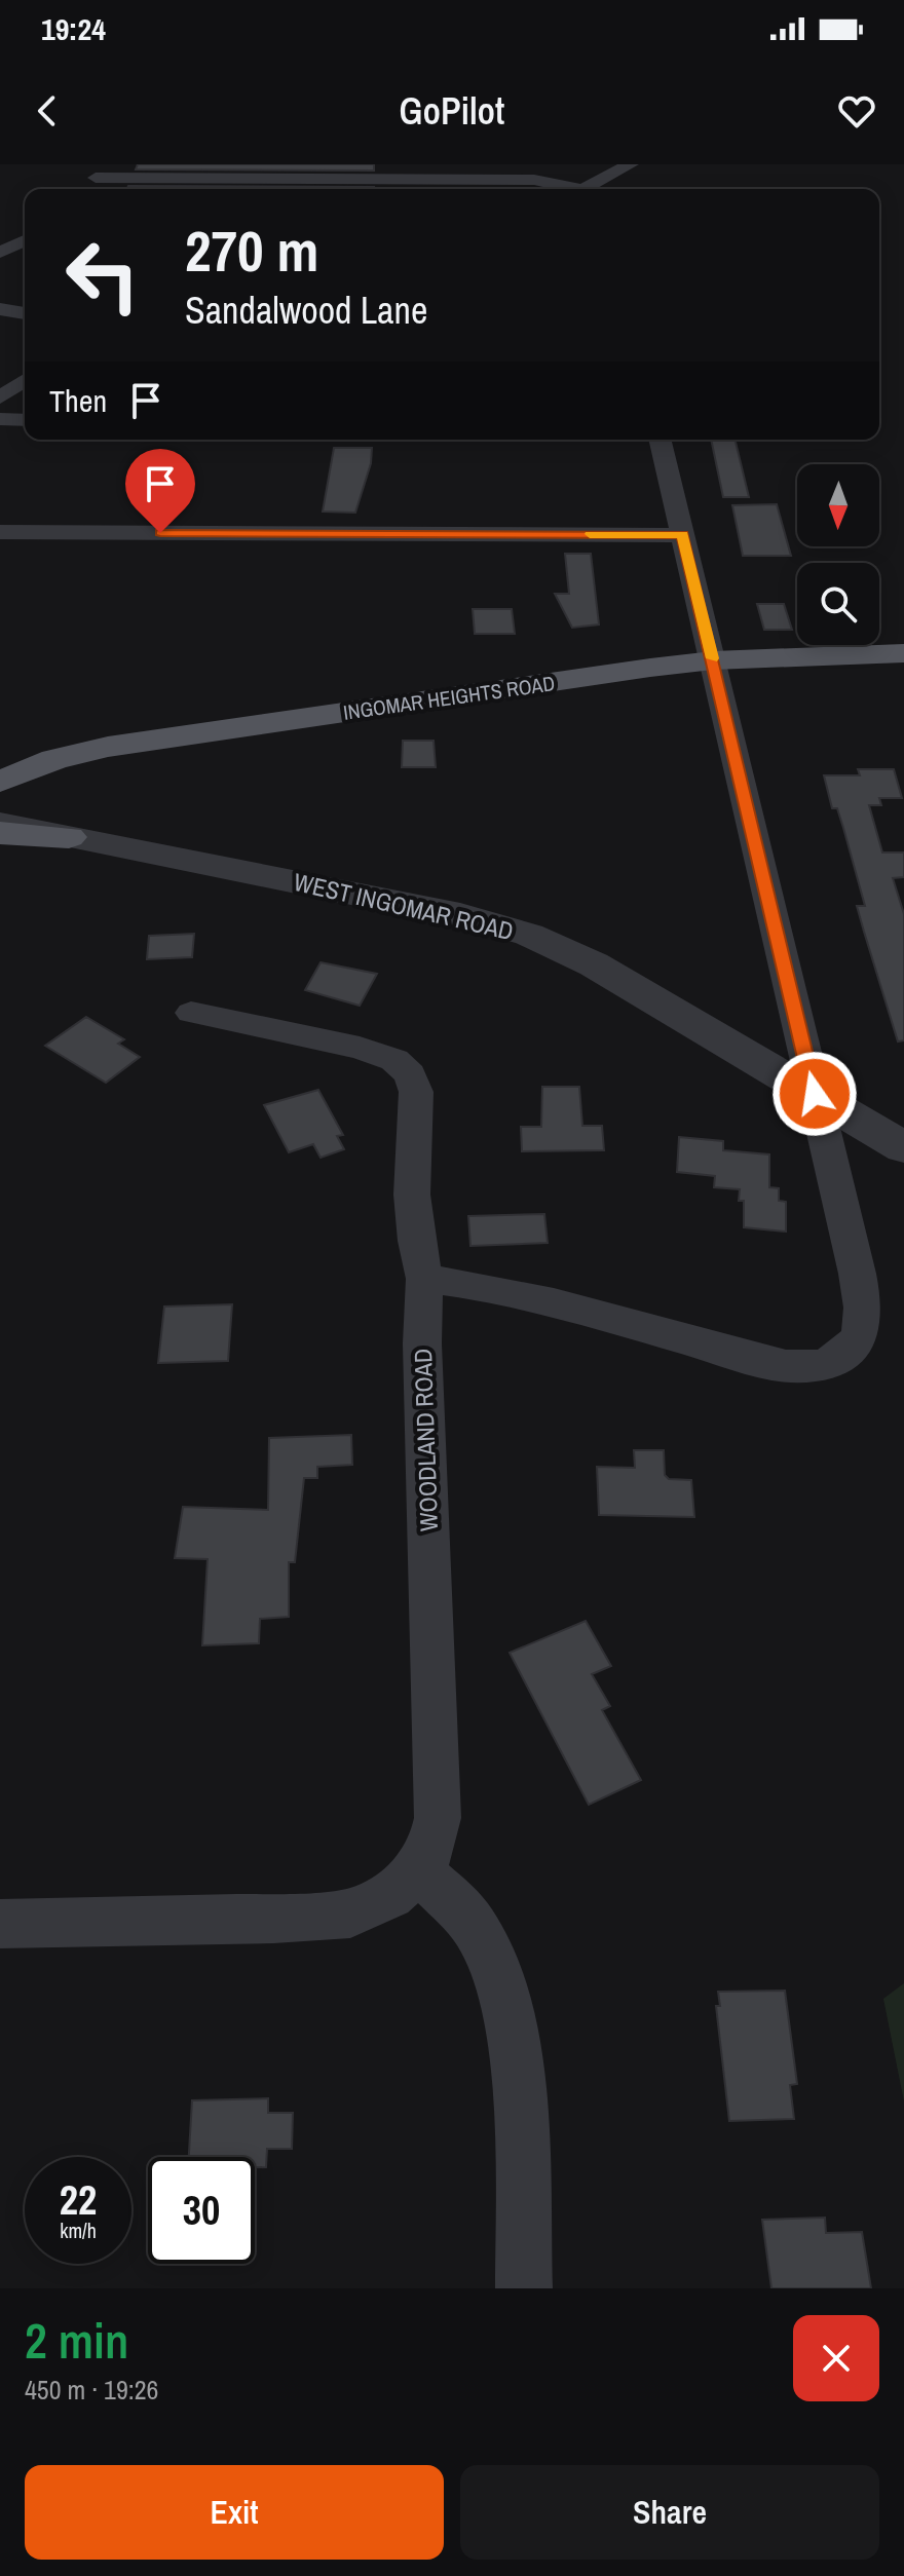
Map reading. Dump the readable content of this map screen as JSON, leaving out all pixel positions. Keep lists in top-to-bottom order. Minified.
{"streets":{"main road":["INGOMAR HEIGHTS ROAD"],"street":["WEST INGOMAR ROAD","WOODLAND ROAD"]},"north":"bottom","page":{"status":"19:24","header":"GoPilot","turn":["270 m","Sandalwood Lane"],"then":"Then","speed":"22 km/h","limit":"30","heading":["2 min","450 m · 19:26"],"buttons":["Exit","Share"]}}
